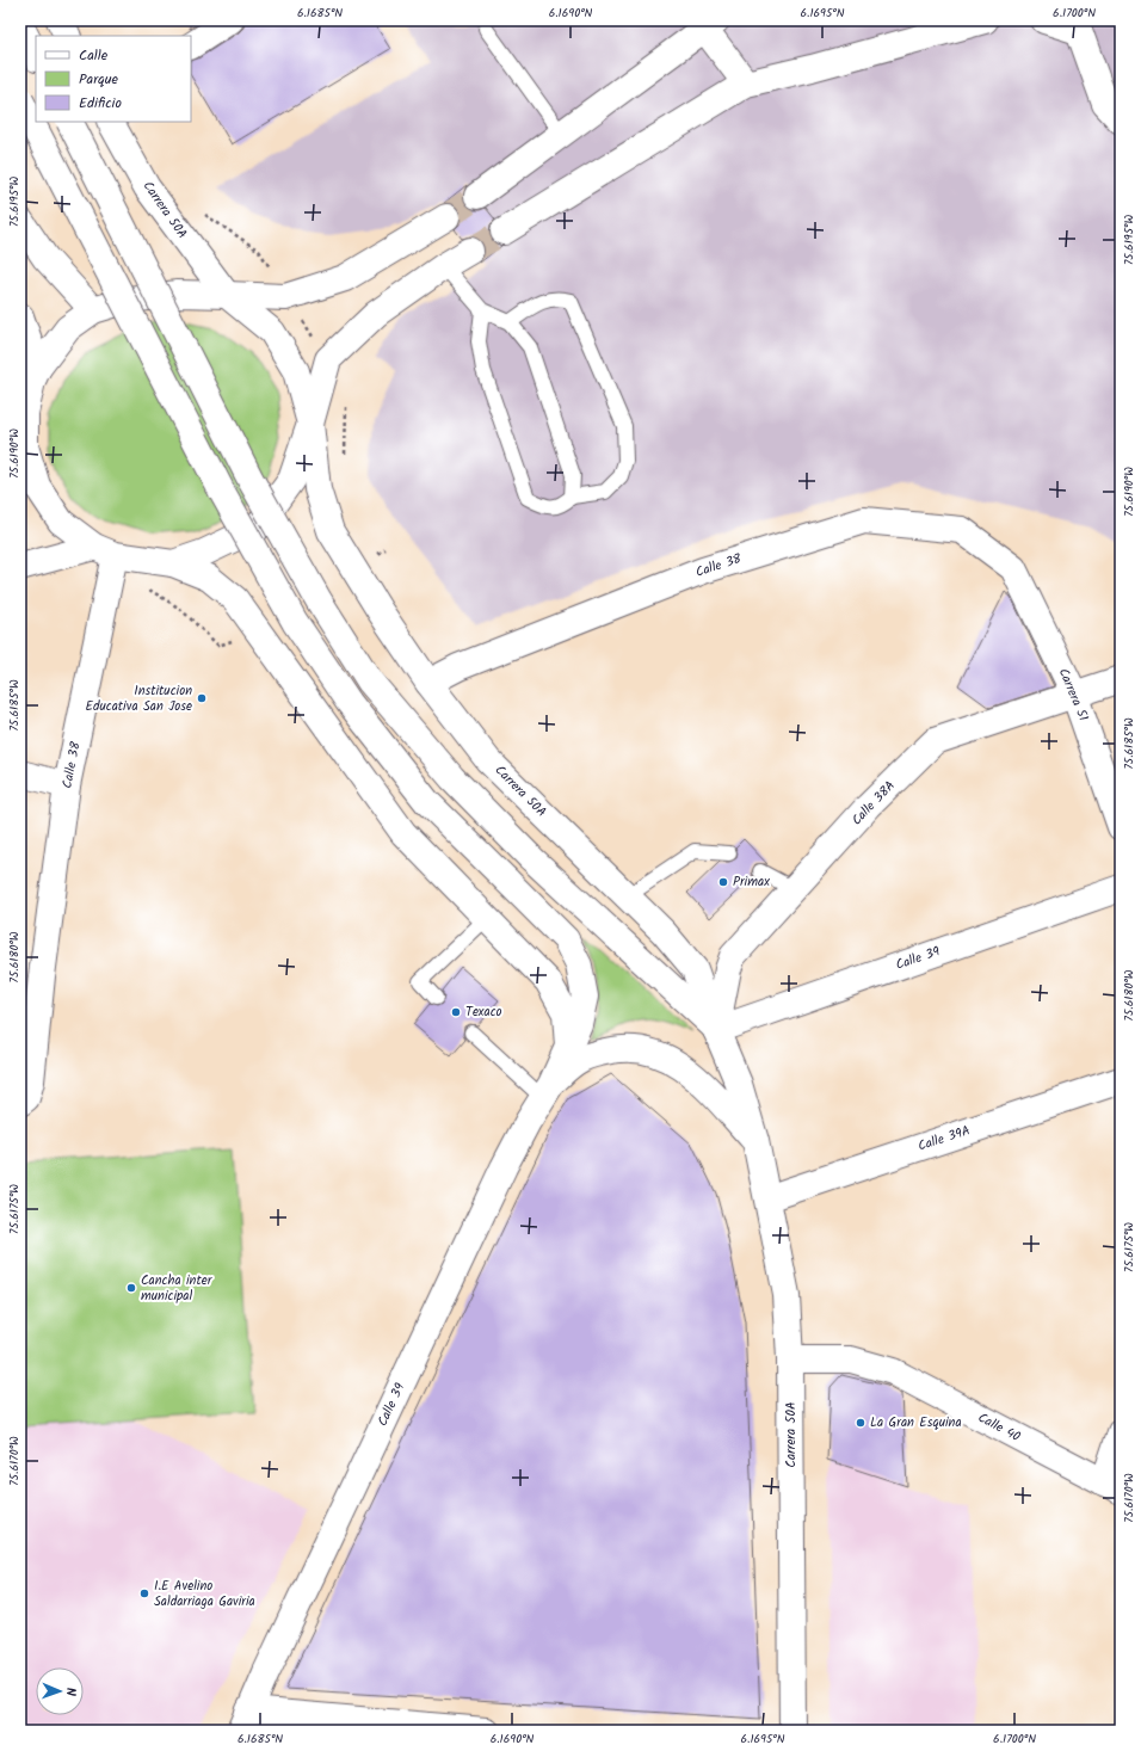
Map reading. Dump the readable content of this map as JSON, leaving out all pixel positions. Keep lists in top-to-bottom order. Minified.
{"streets":{"main road":["Carrera 50A","Calle 38","Carrera 51","Calle 38A","Calle 39","Calle 39A","Calle 40"]},"crossings":[["Carrera 50A","Calle 38"],["Carrera 50A","Calle 38A"],["Carrera 50A","Calle 39"],["Carrera 50A","Calle 39A"],["Carrera 50A","Calle 40"],["Calle 38","Carrera 51"],["Carrera 51","Calle 38A"],["Calle 38A","Calle 39"]],"places":["Institucion Educativa San Jose","Primax","Texaco","Cancha inter municipal","La Gran Esquina","I.E Avelino Saldarriaga Gaviria"],"legend":["Calle","Parque","Edificio"],"north":"right","coordinates":["6.1685°N","6.1690°N","6.1695°N","6.1700°N","75.6195°W","75.6190°W","75.6185°W","75.6180°W","75.6175°W","75.6170°W"]}
